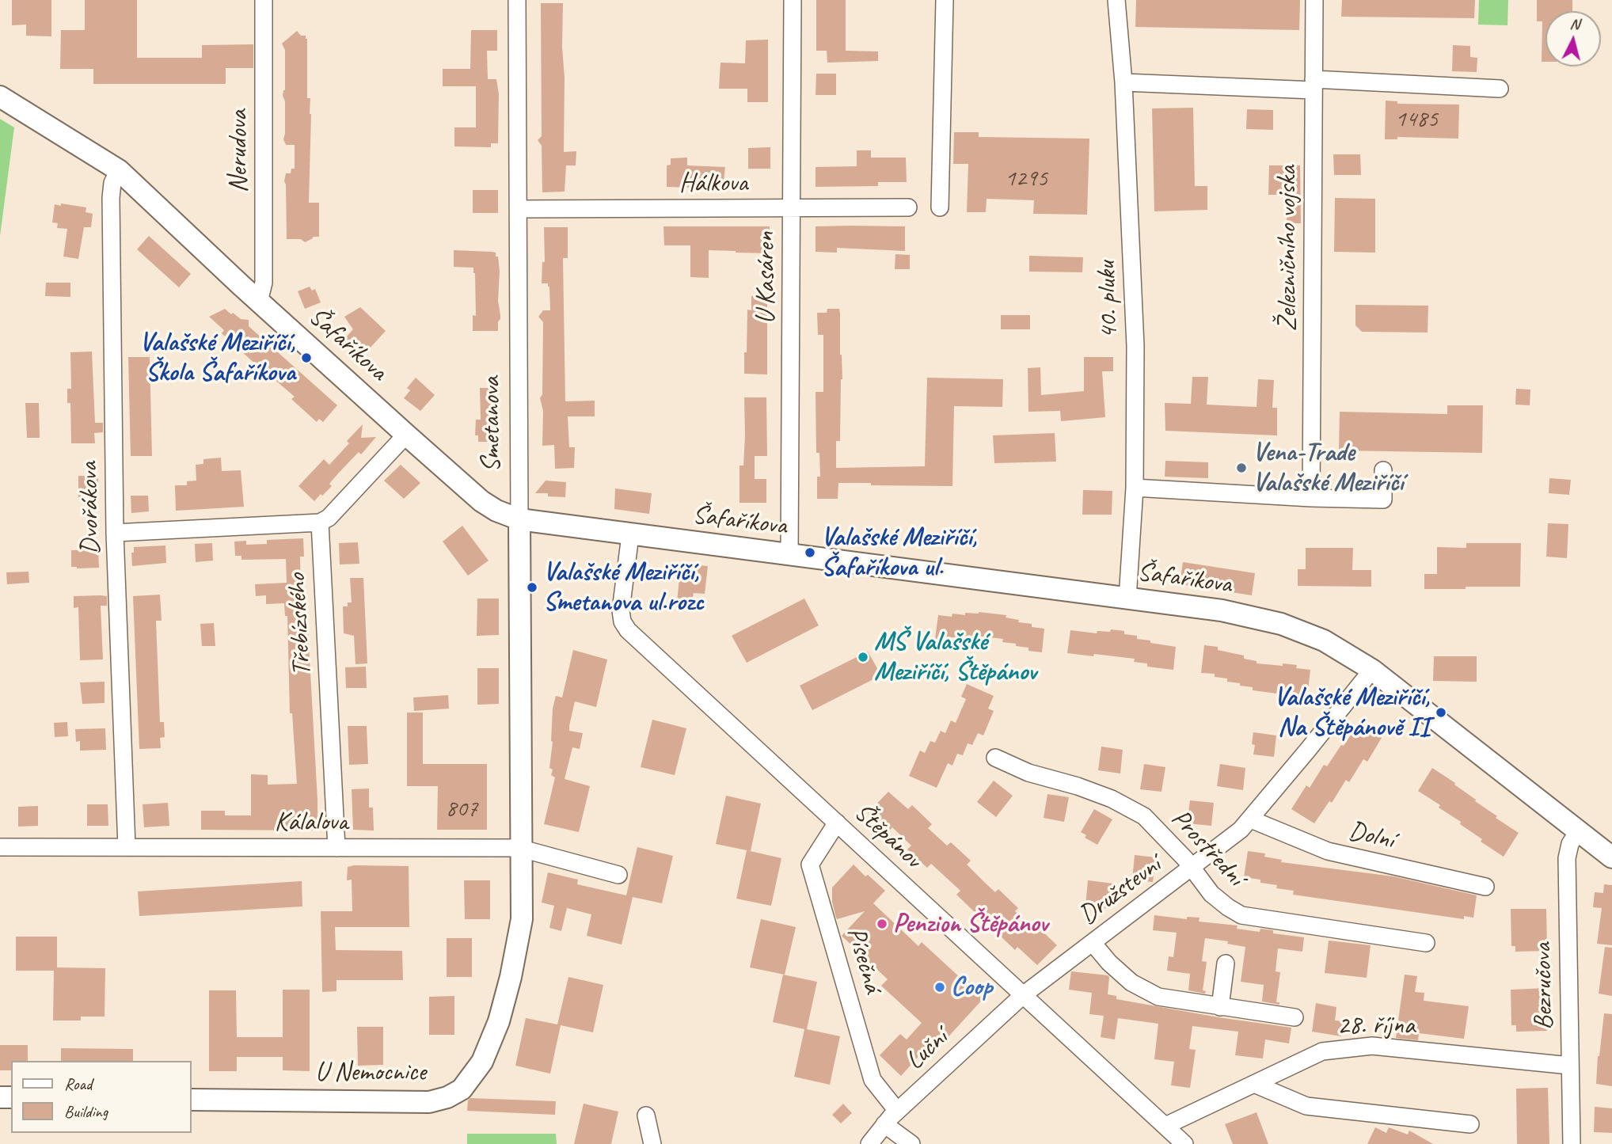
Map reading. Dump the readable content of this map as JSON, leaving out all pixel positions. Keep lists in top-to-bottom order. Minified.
{"streets":{"street":["Nerudova","Hálkova","Železničního vojska","U Kasáren","40. pluku","Šafaříkova","Smetanova","Dvořákova","Třebízského","Kálalova","Štěpánov","Dolní","Prostřední","Družstevní","Písečná","Bezručova","28. října","Luční","U Nemocnice"]},"crossings":[["Nerudova","Šafaříkova"],["Hálkova","U Kasáren"],["Hálkova","Smetanova"],["U Kasáren","Šafaříkova"],["40. pluku","Šafaříkova"],["Šafaříkova","Smetanova"],["Šafaříkova","Dvořákova"],["Šafaříkova","Štěpánov"],["Šafaříkova","Družstevní"],["Šafaříkova","Bezručova"],["Smetanova","Kálalova"],["Smetanova","U Nemocnice"],["Dvořákova","Kálalova"],["Třebízského","Kálalova"],["Kálalova","U Nemocnice"],["Štěpánov","Družstevní"],["Štěpánov","Písečná"],["Štěpánov","28. října"],["Štěpánov","Luční"],["Dolní","Družstevní"],["Prostřední","Družstevní"],["Družstevní","Luční"],["Písečná","Luční"],["Bezručova","28. října"]],"places":["Valašské Meziříčí, Škola Šafaříkova","Vena-Trade Valašské Meziříčí","Valašské Meziříčí, Šafaříkova ul.","Valašské Meziříčí, Smetanova ul.rozc","MŠ Valašské Meziříčí, Štěpánov","Valašské Meziříčí, Na Štěpánově II","Penzion Štěpánov","Coop"],"house_numbers":["1485","1295","807"],"legend":["Road","Building"],"north":"top"}
